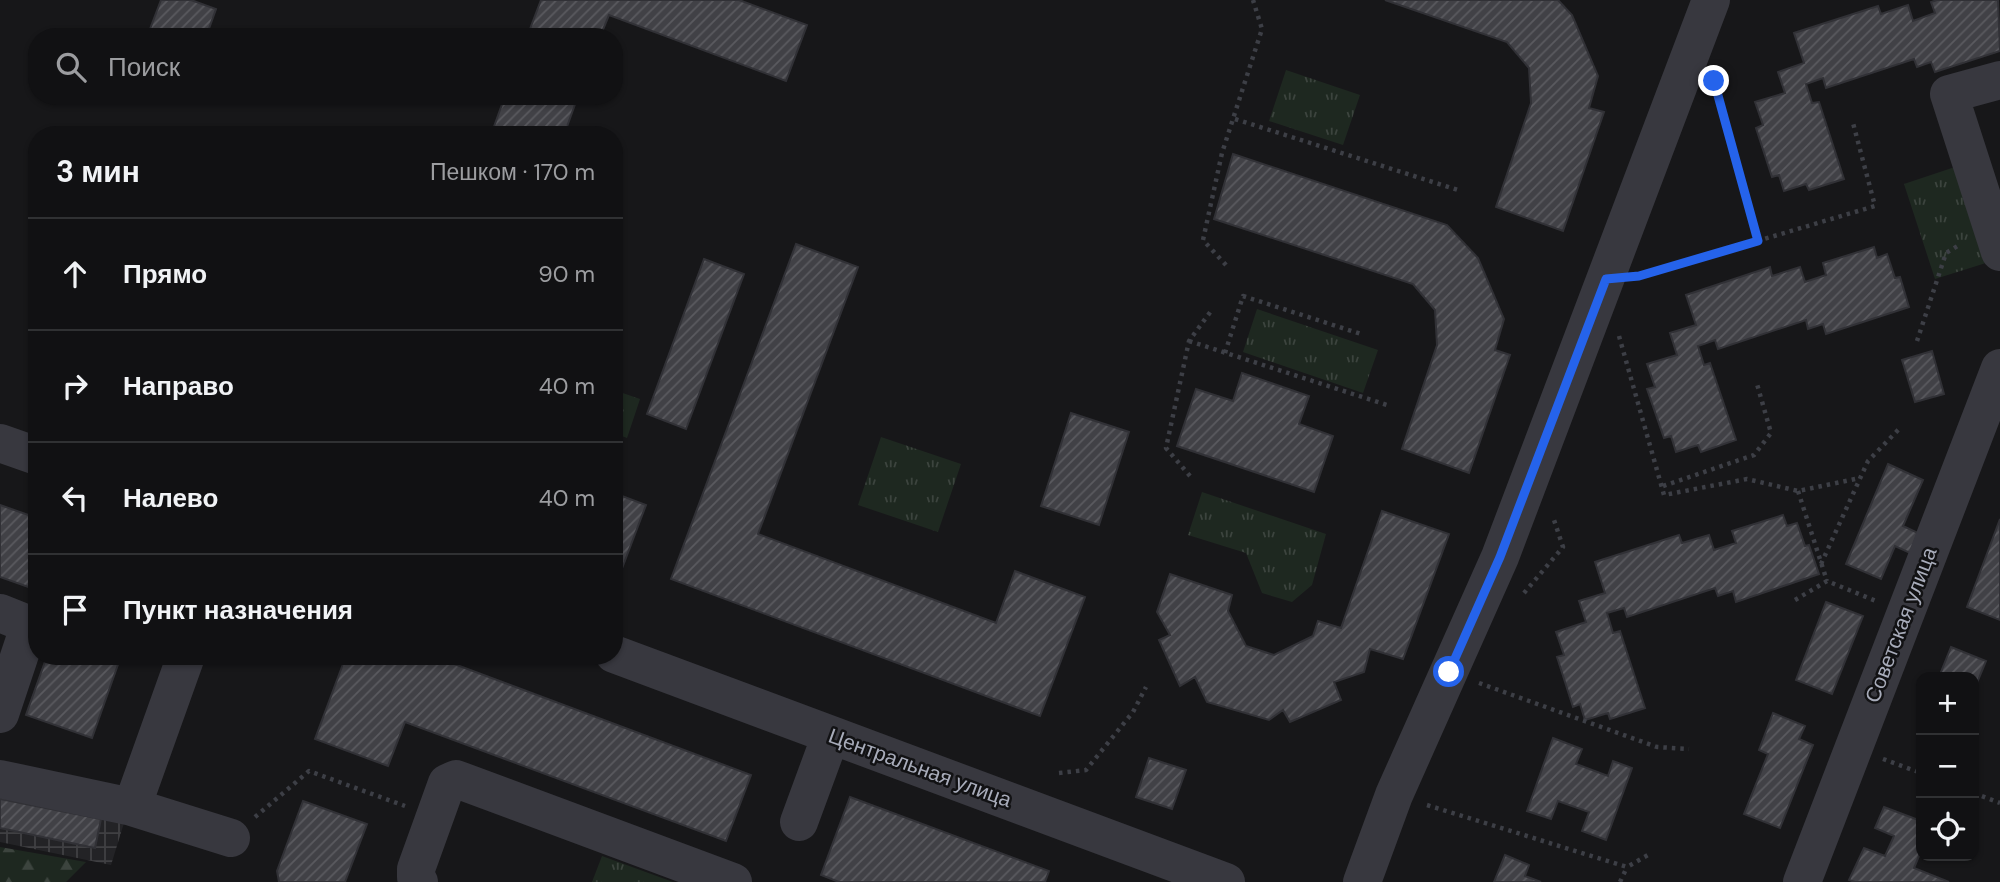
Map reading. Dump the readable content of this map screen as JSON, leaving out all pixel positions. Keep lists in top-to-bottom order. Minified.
{"streets":{"street":["Советская улица","Центральная улица"]},"page":{"search":"Поиск","heading":["3 мин","Пешком · 170 m"],"list":[["Прямо","90 m"],["Направо","40 m"],["Налево","40 m"],"Пункт назначения"],"map_buttons":["+","−"]}}
